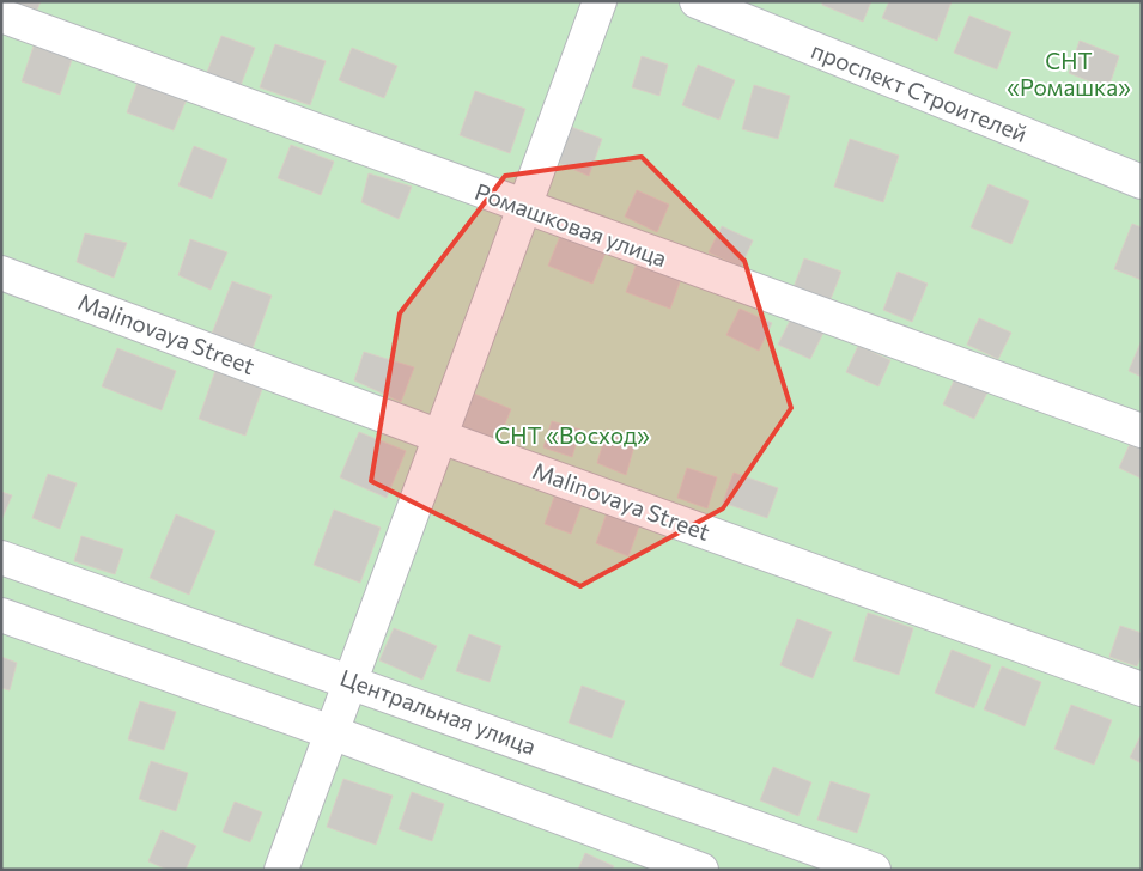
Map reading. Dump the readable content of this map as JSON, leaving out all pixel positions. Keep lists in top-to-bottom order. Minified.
{"streets":{"street":["проспект Строителей","Ромашковая улица","Malinovaya Street","Центральная улица"]},"parks":["СНТ «Ромашка»","СНТ «Восход»"]}
